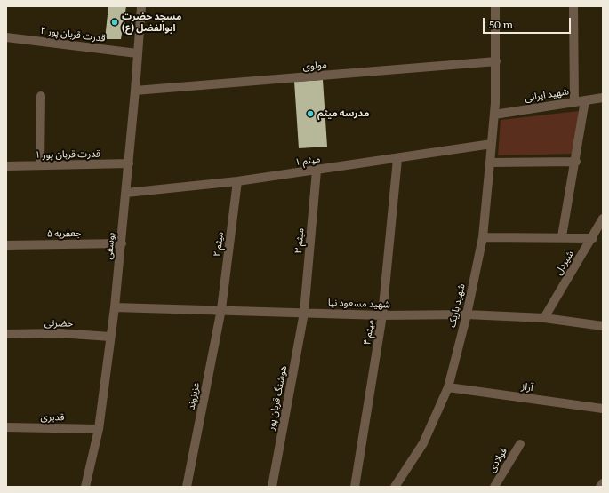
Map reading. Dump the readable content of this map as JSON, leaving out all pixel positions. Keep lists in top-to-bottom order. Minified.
{"streets":{"street":["قدرت قربان پور ۲","مولوی","شهید ایرانی","قدرت قربان پور ۱","میثم ۱","جعفریه ۵","میثم ۳","میثم ۲","یوسفی","شیردل","شهید مسعود نیا","شهید باریک","حضرتی","میثم ۴","آراز","عزیزوند","هوشنگ قربان پور","قدیری","فولادی"]},"crossings":[["قدرت قربان پور ۲","یوسفی"],["مولوی","یوسفی"],["مولوی","شهید باریک"],["شهید ایرانی","شهید باریک"],["قدرت قربان پور ۱","یوسفی"],["میثم ۱","میثم ۳"],["میثم ۱","میثم ۲"],["میثم ۱","یوسفی"],["میثم ۱","شهید باریک"],["میثم ۱","میثم ۴"],["جعفریه ۵","یوسفی"],["میثم ۳","شهید مسعود نیا"],["میثم ۳","هوشنگ قربان پور"],["میثم ۲","شهید مسعود نیا"],["میثم ۲","عزیزوند"],["یوسفی","شهید مسعود نیا"],["یوسفی","حضرتی"],["یوسفی","قدیری"],["شیردل","شهید مسعود نیا"],["شهید مسعود نیا","شهید باریک"],["شهید مسعود نیا","میثم ۴"],["شهید مسعود نیا","عزیزوند"],["شهید مسعود نیا","هوشنگ قربان پور"],["شهید باریک","آراز"]],"places":["مسجد حضرت ابوالفضل (ع)","مدرسه میثم"],"scale_bar":"50 m"}
